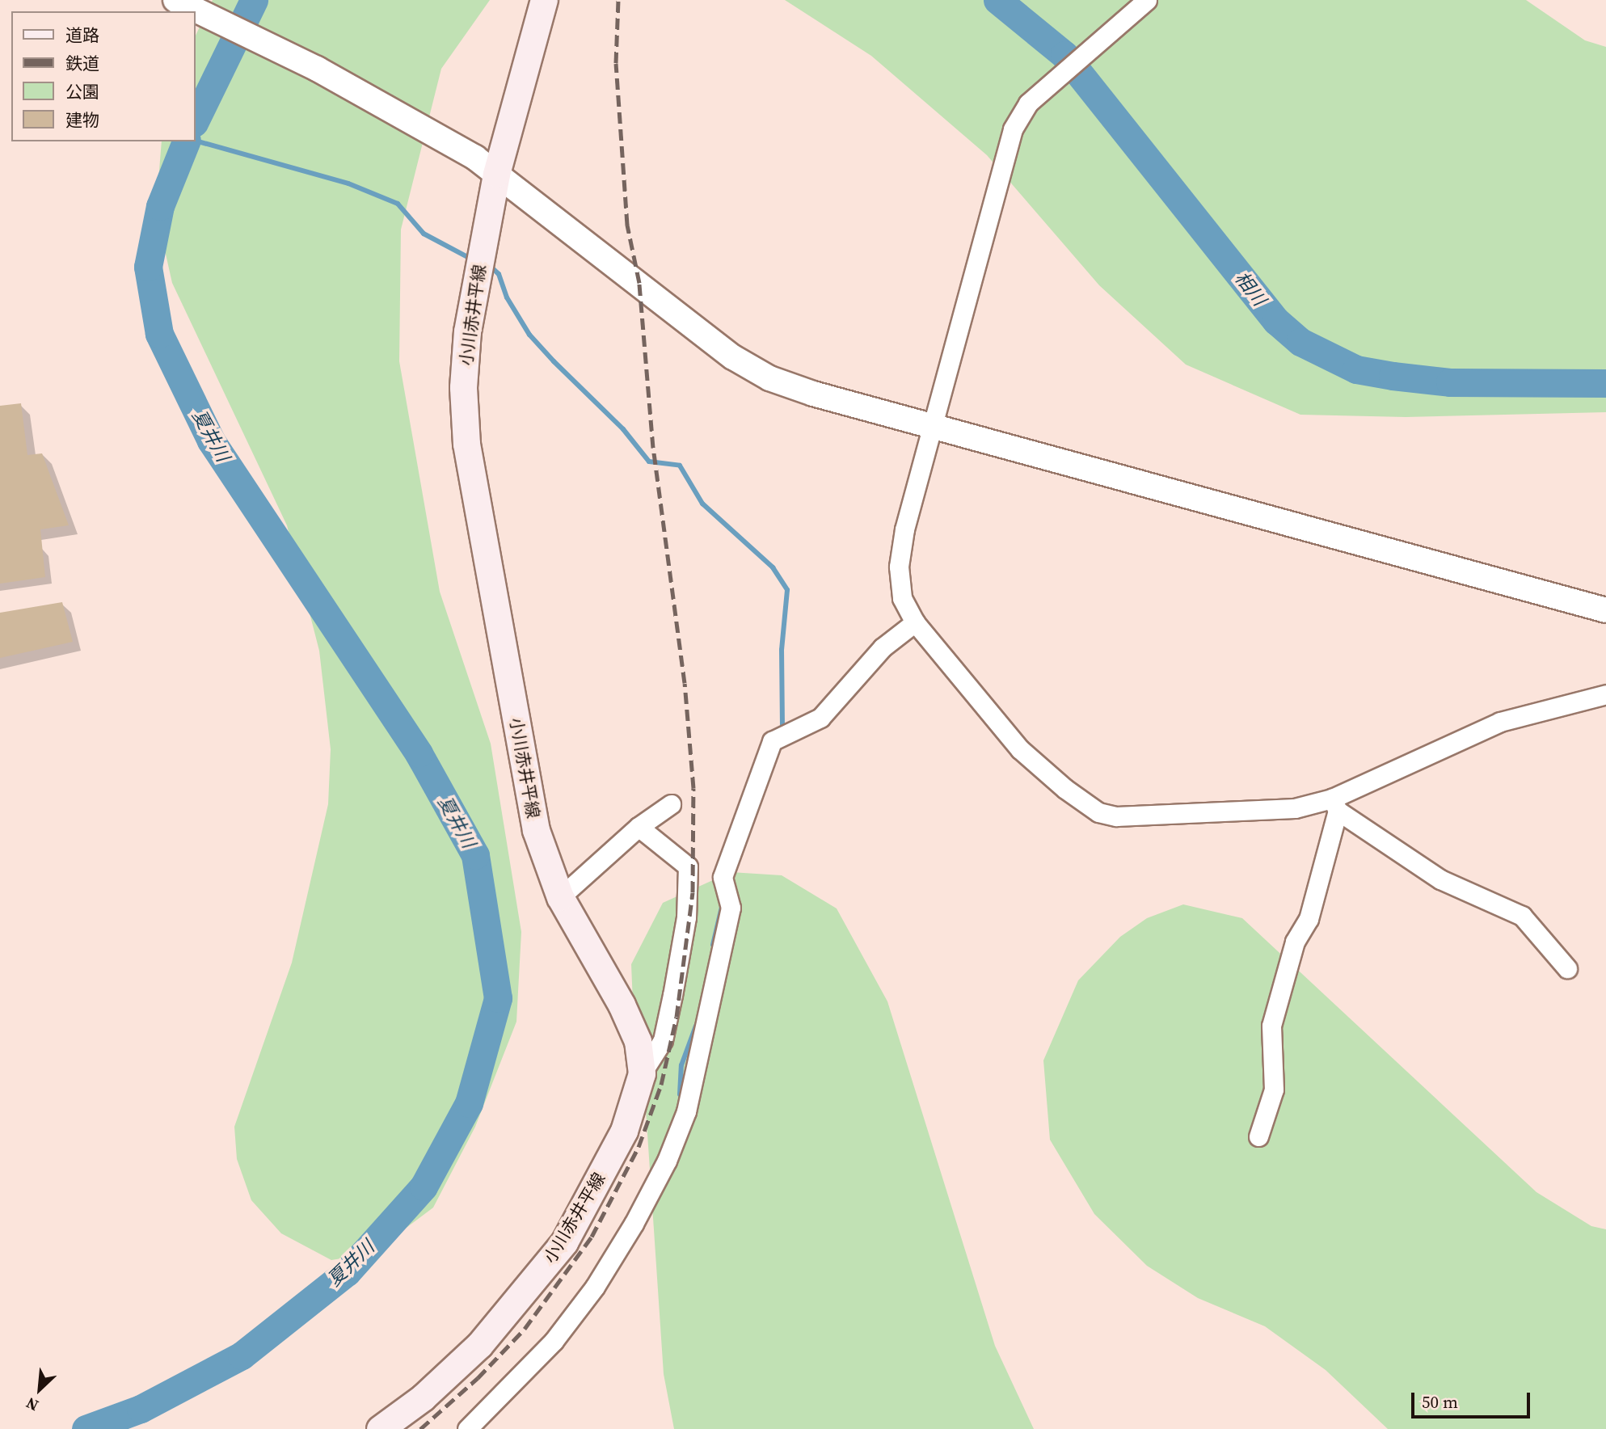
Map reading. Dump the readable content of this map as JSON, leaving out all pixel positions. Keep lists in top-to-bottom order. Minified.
{"streets":{"main road":["小川赤井平線"]},"water":["相川","夏井川"],"legend":["道路","鉄道","公園","建物"],"scale_bar":"50 m","north":"bottom left"}
